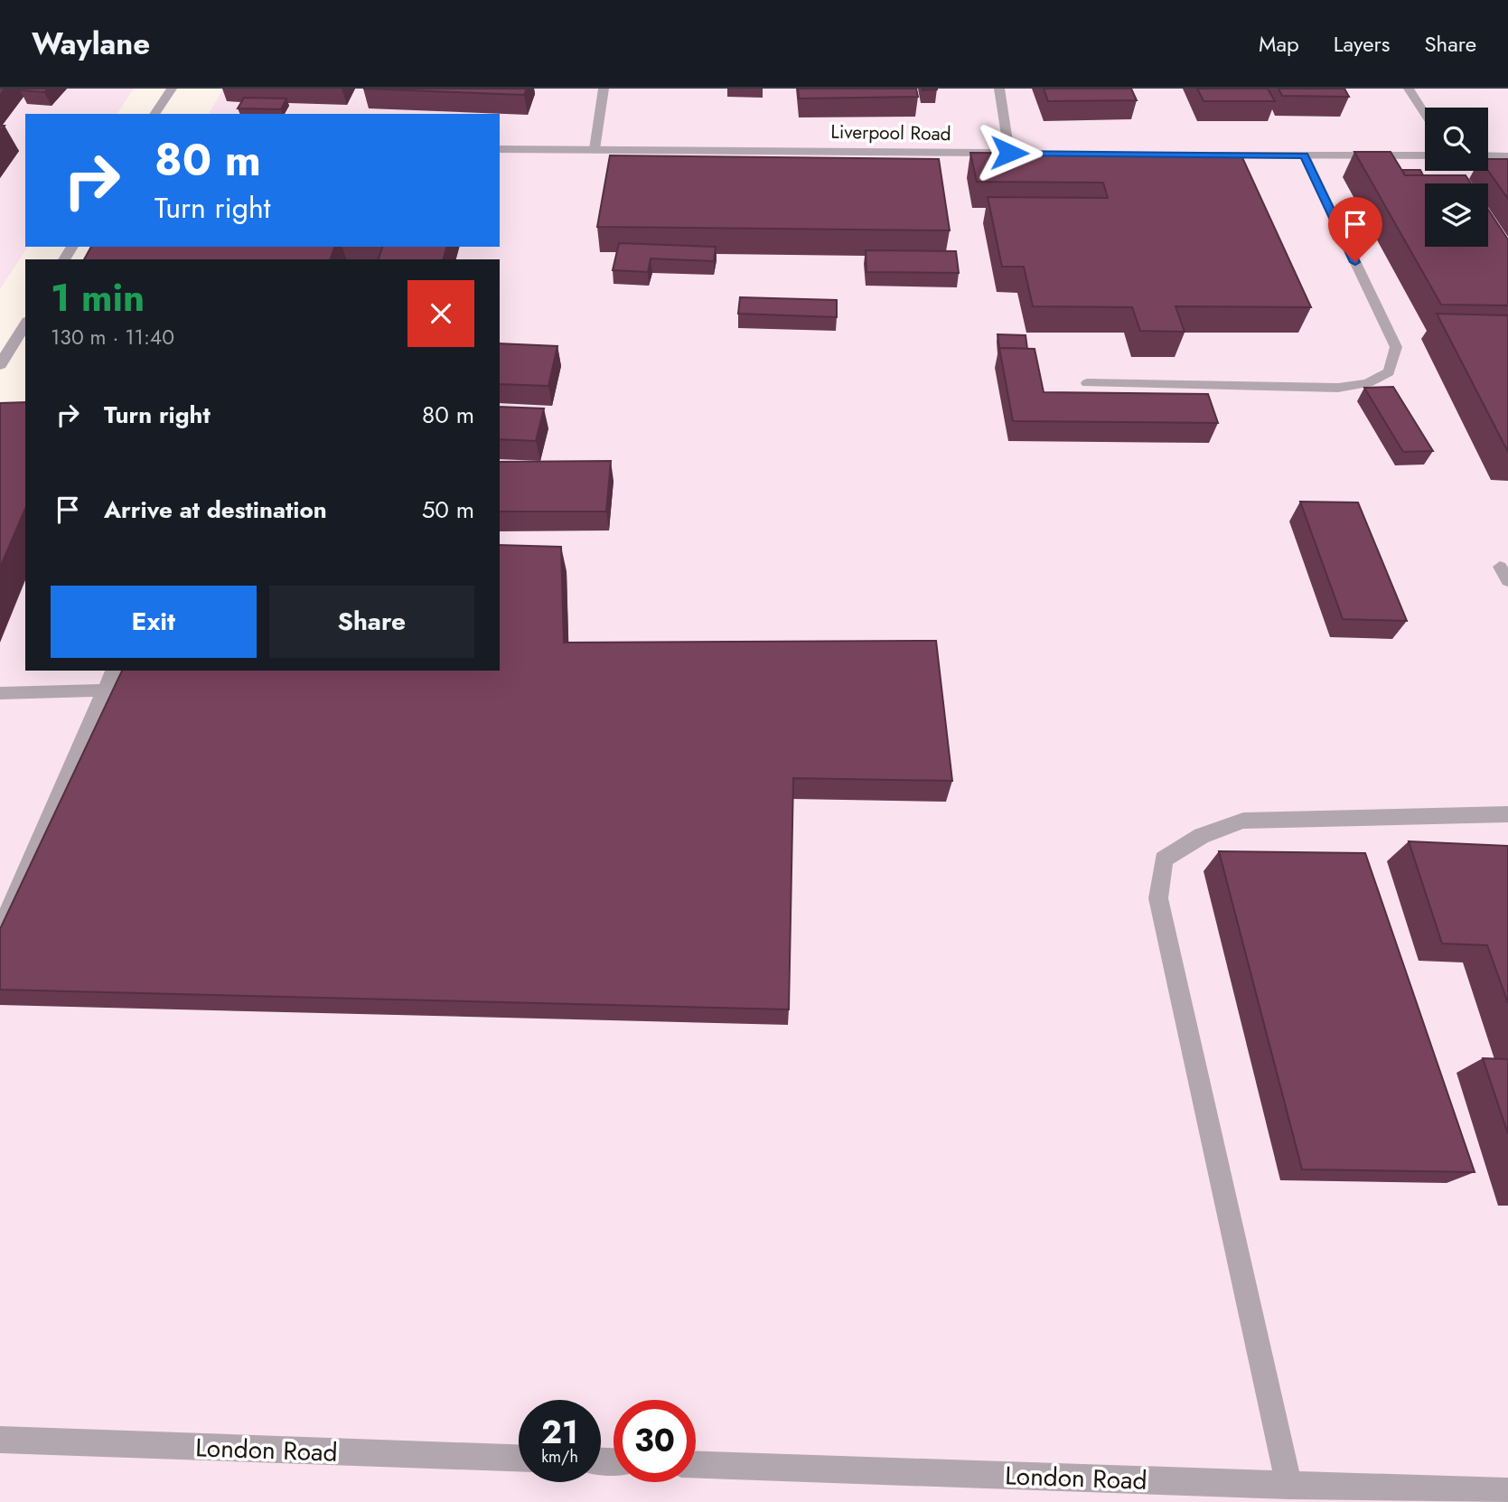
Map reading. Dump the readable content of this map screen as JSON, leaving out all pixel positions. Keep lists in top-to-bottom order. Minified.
{"streets":{"street":["Liverpool Road","London Road"]},"page":{"header":"Waylane","nav":["Map","Layers","Share"],"turn":["80 m","Turn right"],"heading":["1 min","130 m · 11:40"],"list":[{"name":"Turn right","value":"80 m"},{"name":"Arrive at destination","value":"50 m"}],"buttons":["Exit","Share"],"speed":"21 km/h","limit":"30"}}
